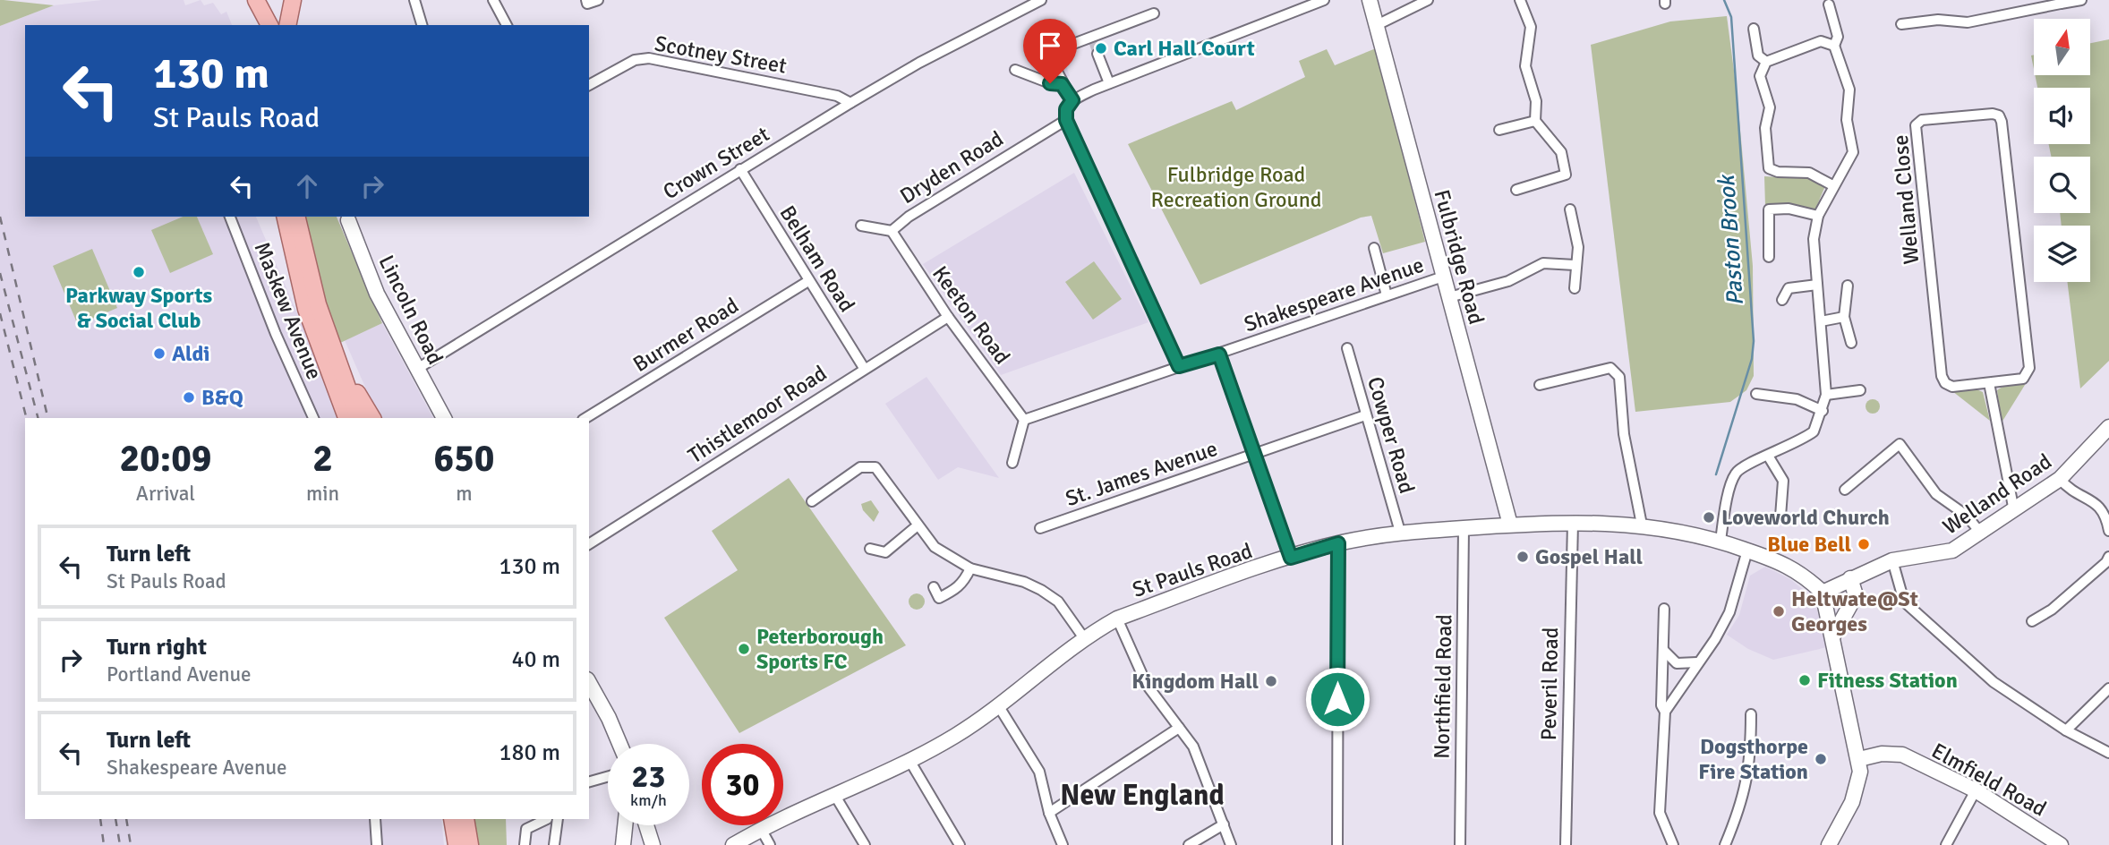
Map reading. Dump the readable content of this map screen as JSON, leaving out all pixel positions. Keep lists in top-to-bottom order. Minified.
{"streets":{"street":["Scotney Street","Crown Street","Dryden Road","Welland Close","Fulbridge Road","Belham Road","Shakespeare Avenue","Lincoln Road","Maskew Avenue","Keeton Road","Burmer Road","Thistlemoor Road","Cowper Road","St. James Avenue","Welland Road","St Pauls Road","Peveril Road","Northfield Road","Elmfield Road"]},"crossings":[["Scotney Street","Crown Street"],["Crown Street","Belham Road"],["Crown Street","Lincoln Road"],["Dryden Road","Keeton Road"],["Fulbridge Road","Shakespeare Avenue"],["Fulbridge Road","St Pauls Road"],["Belham Road","Burmer Road"],["Belham Road","Thistlemoor Road"],["Shakespeare Avenue","Keeton Road"],["Keeton Road","Thistlemoor Road"],["Cowper Road","St. James Avenue"],["Cowper Road","St Pauls Road"],["Welland Road","St Pauls Road"],["St Pauls Road","Peveril Road"],["St Pauls Road","Northfield Road"]],"districts":["New England"],"water":["Paston Brook"],"parks":["Fulbridge Road Recreation Ground"],"places":["Carl Hall Court","Parkway Sports & Social Club","Aldi","B&Q","Loveworld Church","Blue Bell","Gospel Hall","Heltwate@St Georges","Peterborough Sports FC","Fitness Station","Kingdom Hall","Dogsthorpe Fire Station"],"north":"top","page":{"turn":["130 m","St Pauls Road"],"eta":["20:09","Arrival","2","min","650","m"],"list":[{"name":"Turn left","note":"St Pauls Road","value":"130 m"},{"name":"Turn right","note":"Portland Avenue","value":"40 m"},{"name":"Turn left","note":"Shakespeare Avenue","value":"180 m"}],"speed":"23 km/h","limit":"30"}}
